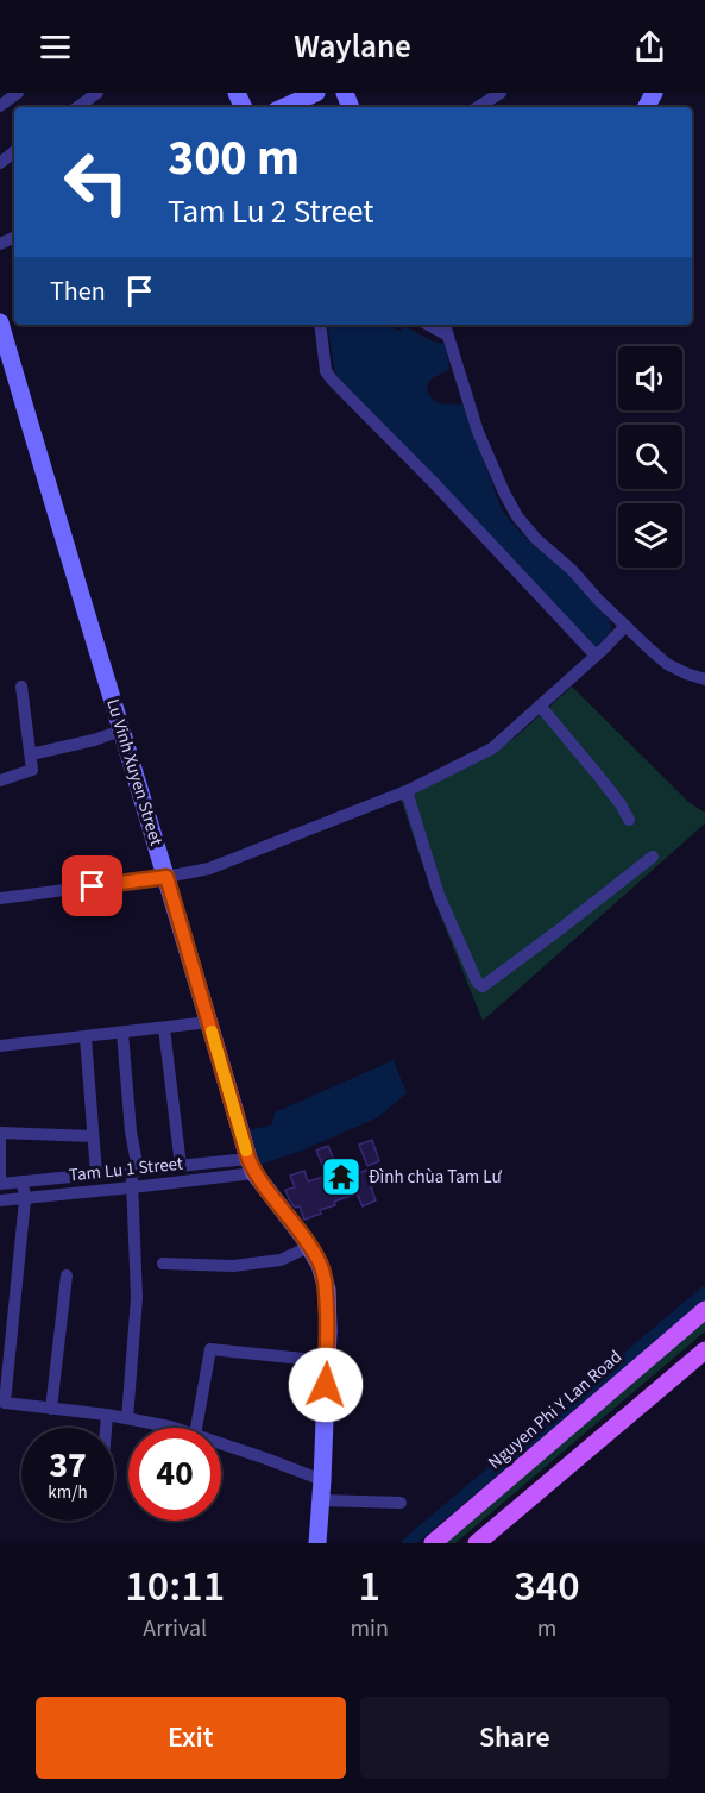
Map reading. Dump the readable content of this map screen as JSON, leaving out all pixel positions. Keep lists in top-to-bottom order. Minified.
{"streets":{"main road":["Nguyen Phi Y Lan Road"],"street":["Lu Vinh Xuyen Street","Tam Lu 1 Street"]},"crossings":[["Lu Vinh Xuyen Street","Tam Lu 1 Street"]],"places":{"temple":["Đình chùa Tam Lư"]},"page":{"header":"Waylane","turn":["300 m","Tam Lu 2 Street"],"then":"Then","speed":"37 km/h","limit":"40","eta":["10:11","Arrival","1","min","340","m"],"buttons":["Exit","Share"]}}
